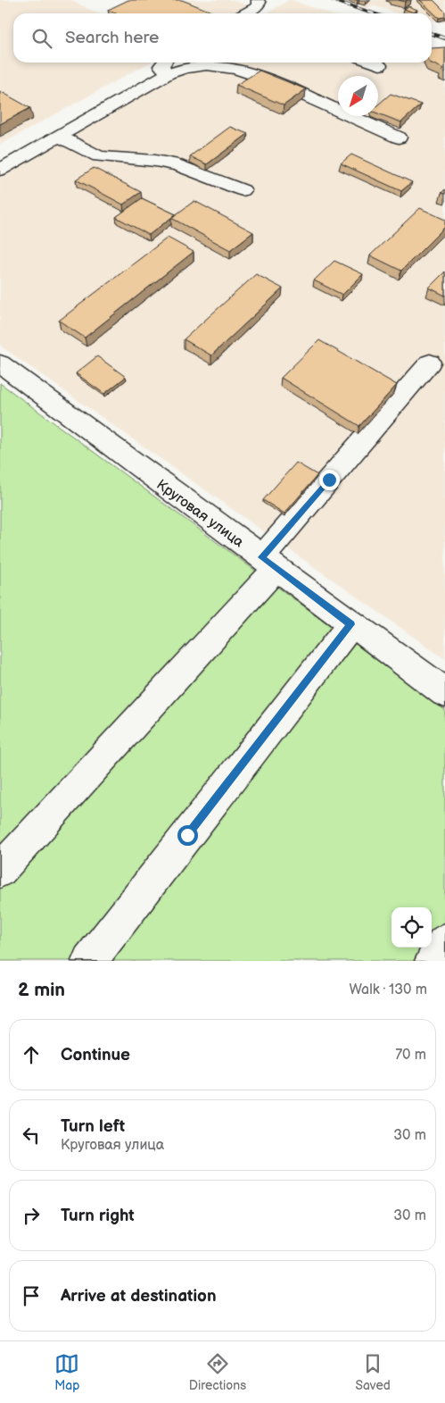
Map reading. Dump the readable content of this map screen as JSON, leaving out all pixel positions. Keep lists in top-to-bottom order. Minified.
{"streets":{"street":["Круговая улица"]},"north":"bottom left","page":{"search":"Search here","heading":["2 min","Walk · 130 m"],"list":[["Continue","70 m"],["Turn left","Круговая улица","30 m"],["Turn right","30 m"],"Arrive at destination"],"nav":["Map","Directions","Saved"]}}
